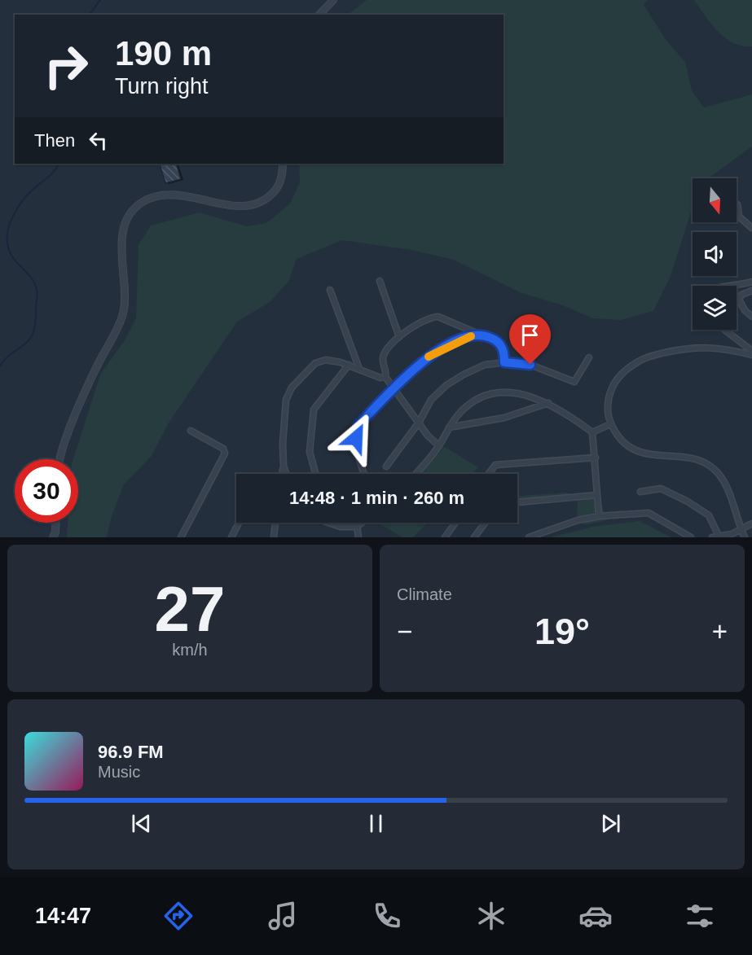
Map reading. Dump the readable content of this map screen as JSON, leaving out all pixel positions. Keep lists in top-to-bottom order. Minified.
{"north":"bottom","page":{"turn":["190 m","Turn right"],"then":"Then","limit":"30","trip":"14:48 · 1 min · 260 m","tile":[["27","km/h"],"Climate"],"heat":["−","19°","+"],"song":["96.9 FM","Music"],"tabs":"14:47"}}
